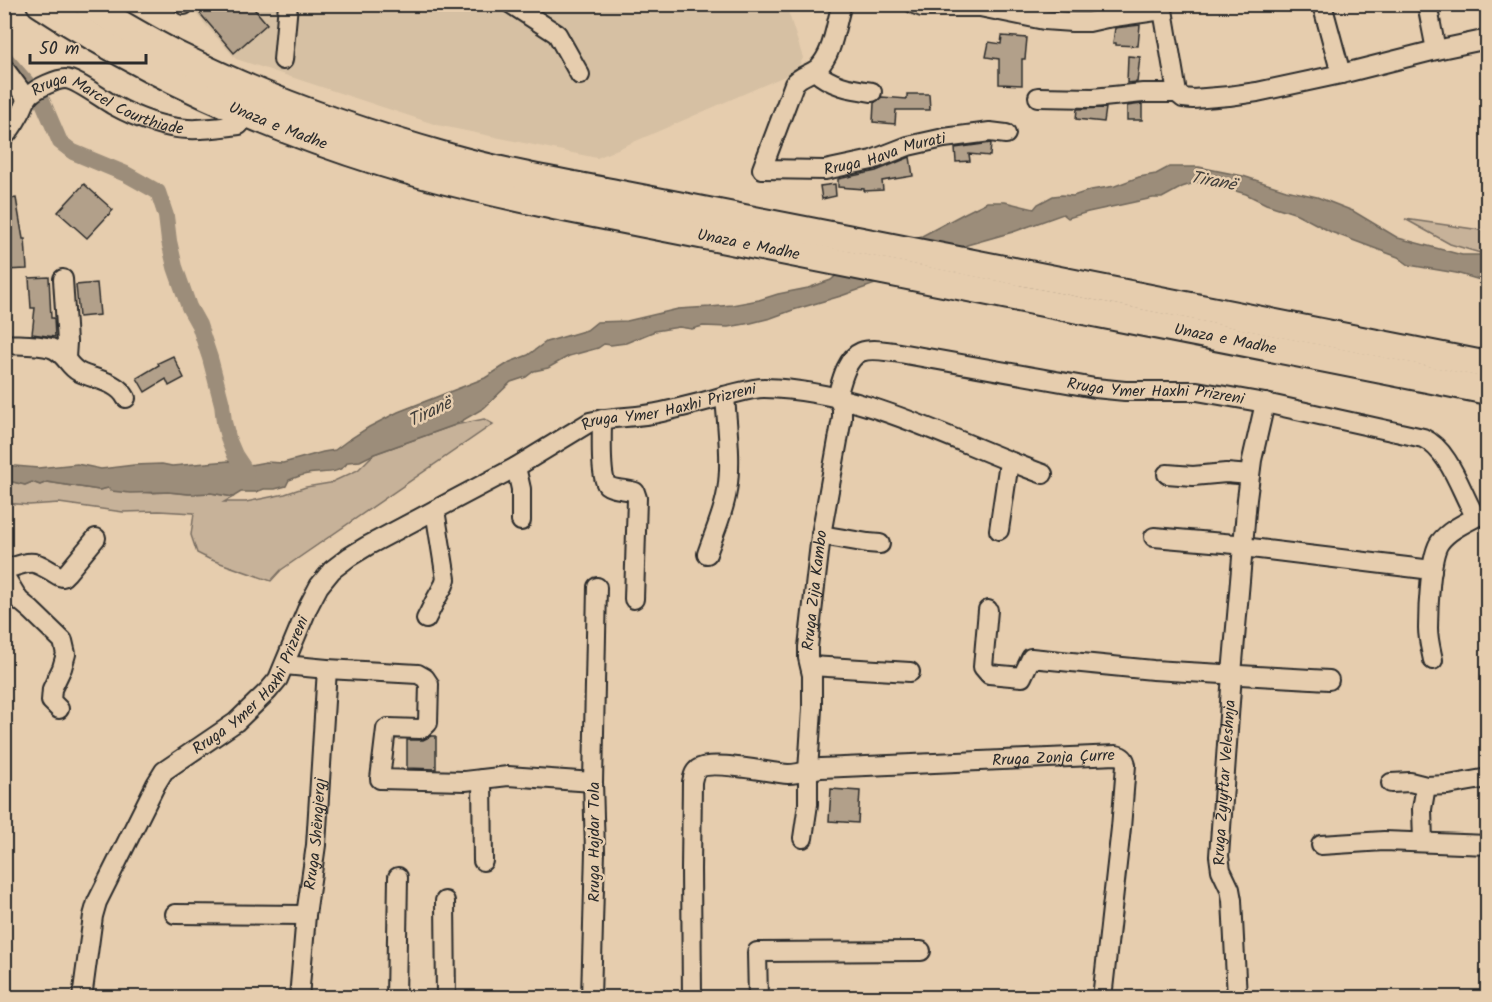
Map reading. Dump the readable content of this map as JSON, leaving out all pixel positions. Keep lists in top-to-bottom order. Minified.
{"streets":{"highway":["Unaza e Madhe"],"street":["Rruga Marcel Courthiade","Rruga Hava Murati","Rruga Ymer Haxhi Prizreni","Rruga Zija Kambo","Rruga Zonja Çurre","Rruga Zylyftar Veleshnja","Rruga Shëngjergj","Rruga Hajdar Tola"]},"crossings":[["Rruga Ymer Haxhi Prizreni","Rruga Zija Kambo"],["Rruga Ymer Haxhi Prizreni","Rruga Zylyftar Veleshnja"],["Rruga Zija Kambo","Rruga Zonja Çurre"]],"water":["Tiranë"],"scale_bar":"50 m"}
